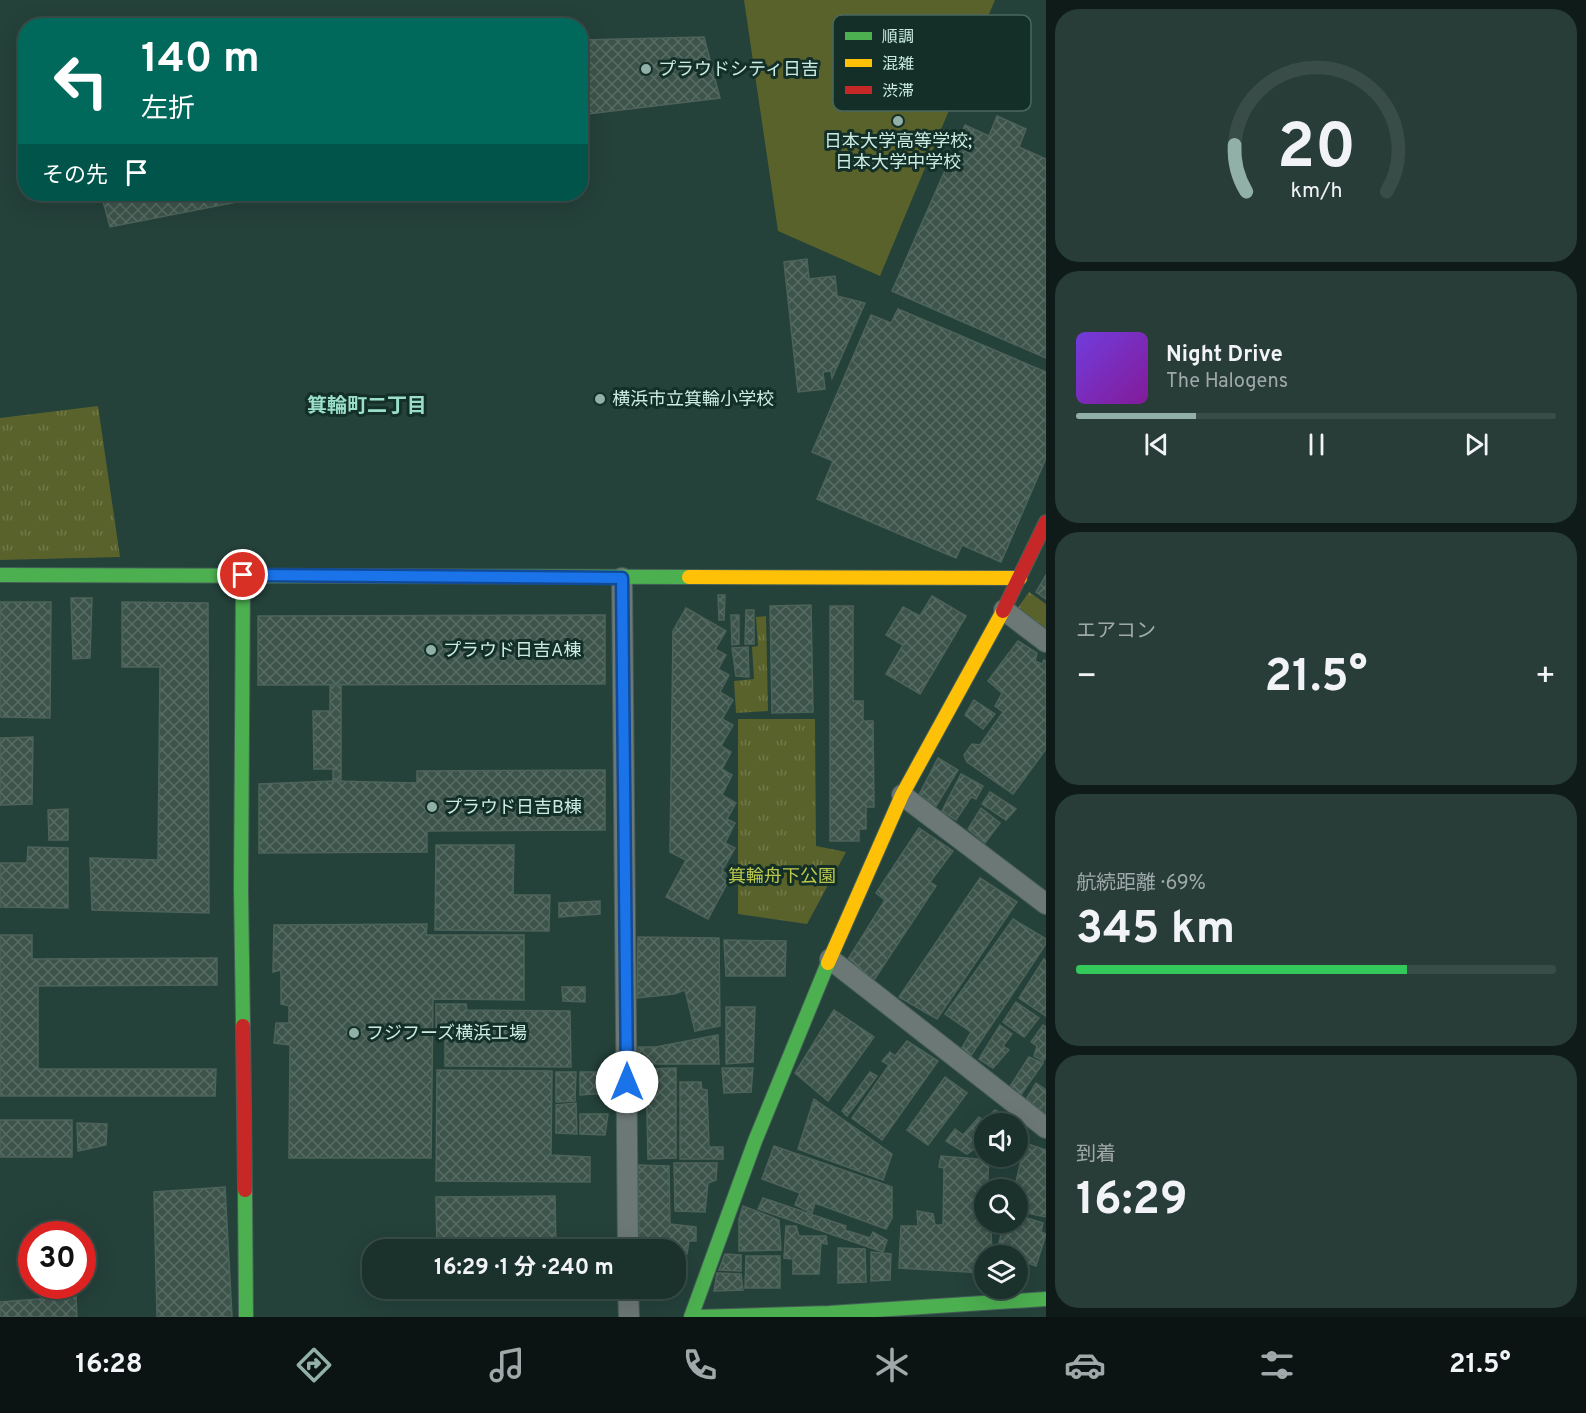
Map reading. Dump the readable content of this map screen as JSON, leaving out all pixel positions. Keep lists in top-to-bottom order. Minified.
{"districts":["箕輪町二丁目"],"parks":["箕輪舟下公園"],"places":["プラウドシティ日吉","日本大学高等学校; 日本大学中学校","横浜市立箕輪小学校","プラウド日吉A棟","プラウド日吉B棟","フジフーズ横浜工場"],"legend":["順調","混雑","渋滞"],"page":{"turn":["140 m","左折"],"then":"その先","song":["Night Drive","The Halogens"],"tile":["エアコン",["航続距離 · 69%","345 km"],["到着","16:29"]],"heat":["−","21.5°","+"],"limit":"30","trip":"16:29 · 1 分 · 240 m","tabs":["16:28","21.5°"],"gauge":["20","km/h"]}}
